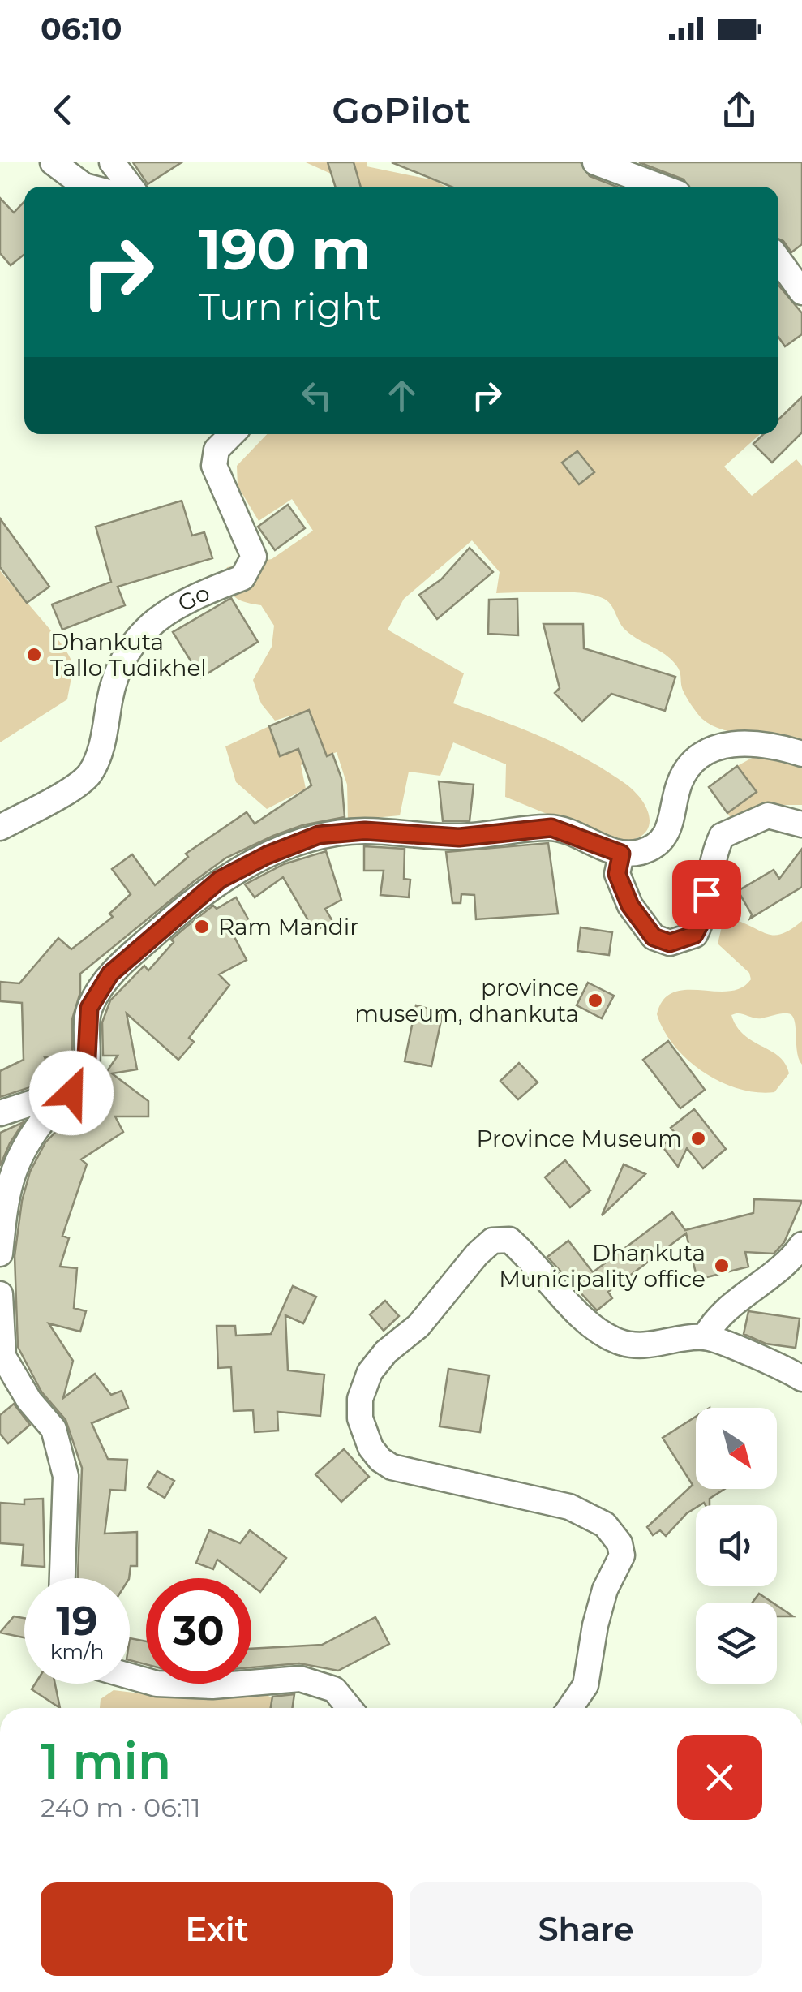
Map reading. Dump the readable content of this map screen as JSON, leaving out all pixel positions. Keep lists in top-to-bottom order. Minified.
{"streets":{"street":["Go"]},"places":["Dhankuta Tallo Tudikhel","Ram Mandir","province museum, dhankuta","Province Museum","Dhankuta Municipality office"],"north":"bottom right","page":{"status":"06:10","header":"GoPilot","turn":["190 m","Turn right"],"speed":"19 km/h","limit":"30","heading":["1 min","240 m · 06:11"],"buttons":["Exit","Share"]}}
